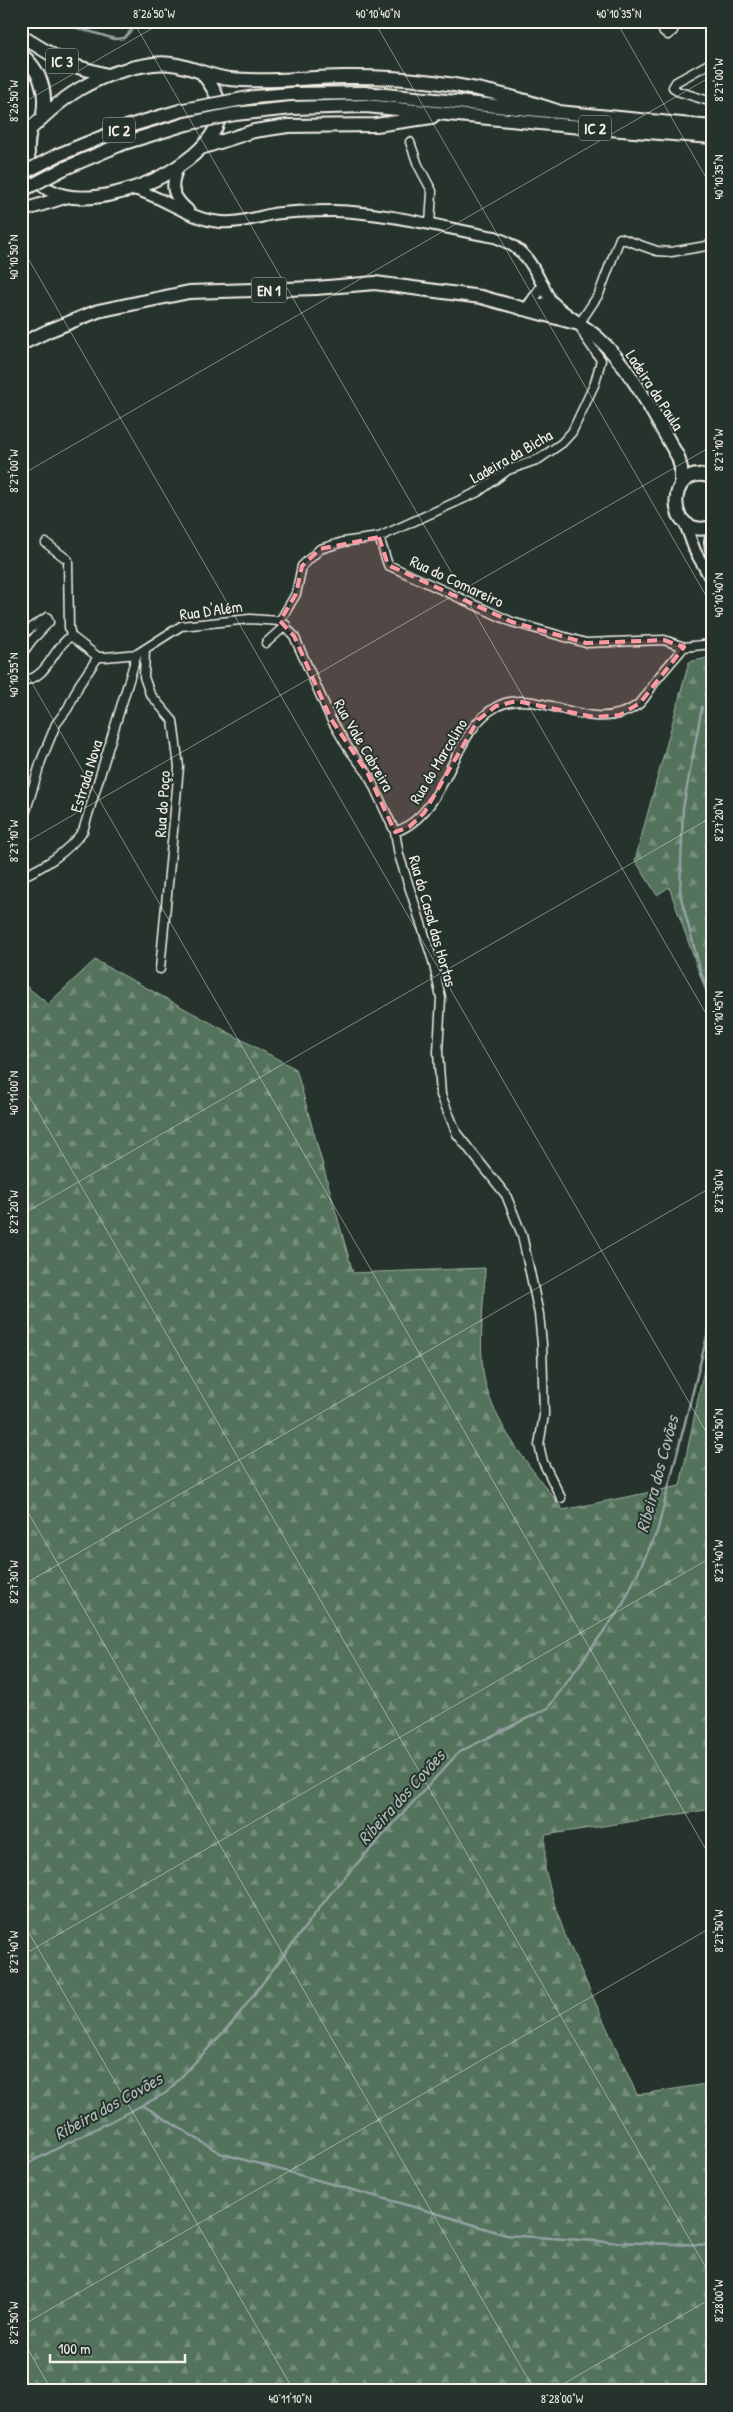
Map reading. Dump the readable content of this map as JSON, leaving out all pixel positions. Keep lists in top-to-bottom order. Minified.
{"streets":{"main road":["IC 3","IC 2","EN 1","Ladeira da Paula"],"street":["Ladeira da Bicha","Rua do Comareiro","Rua D'Além","Rua Vale Cabreira","Rua do Marcolino","Estrada Nova","Rua do Poço","Rua do Casal das Hortas"]},"crossings":[["EN 1","Ladeira da Paula"],["EN 1","Ladeira da Bicha"],["Ladeira da Paula","Ladeira da Bicha"],["Ladeira da Bicha","Rua do Comareiro"],["Rua do Comareiro","Rua do Marcolino"],["Rua D'Além","Rua Vale Cabreira"],["Rua D'Além","Estrada Nova"],["Rua D'Além","Rua do Poço"],["Rua Vale Cabreira","Rua do Marcolino"],["Rua Vale Cabreira","Rua do Casal das Hortas"],["Rua do Marcolino","Rua do Casal das Hortas"]],"water":["Ribeira dos Covões"],"scale_bar":"100 m","coordinates":["8°26'50\"W","40°10'40\"N","40°10'35\"N","8°27'00\"W","40°10'50\"N","8°27'10\"W","40°10'55\"N","8°27'20\"W","40°10'45\"N","40°11'00\"N","8°27'30\"W","8°27'40\"W","8°27'50\"W","8°28'00\"W","40°11'10\"N"]}
